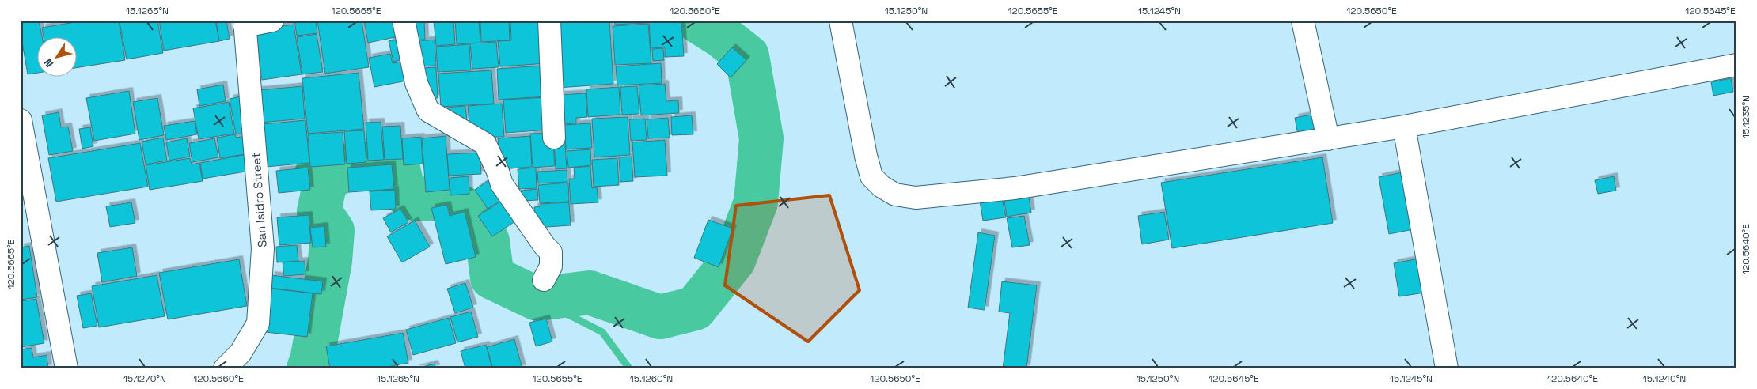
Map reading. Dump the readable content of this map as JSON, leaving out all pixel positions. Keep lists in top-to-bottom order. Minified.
{"streets":{"street":["San Isidro Street"]},"north":"bottom left","coordinates":["15.1265°N","120.5665°E","120.5660°E","15.1250°N","120.5655°E","15.1245°N","120.5650°E","120.5645°E","15.1235°N","120.5640°E","15.1270°N","15.1260°N","15.1240°N"]}
